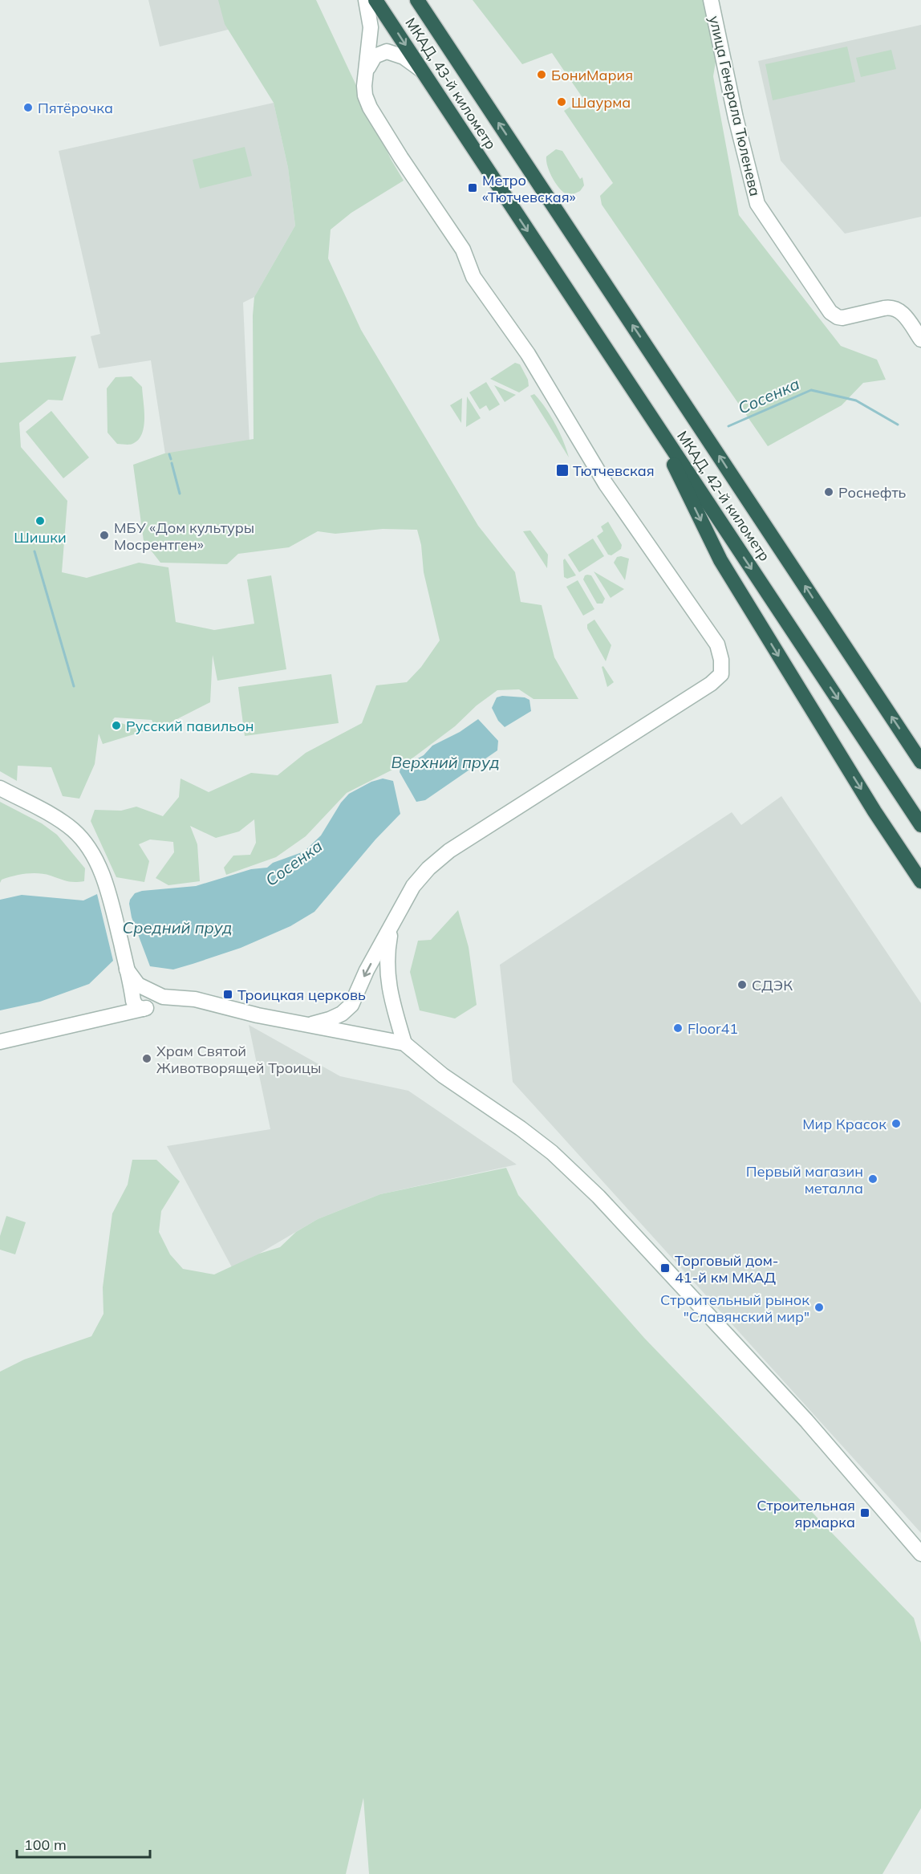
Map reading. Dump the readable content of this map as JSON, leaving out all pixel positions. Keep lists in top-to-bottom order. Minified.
{"streets":{"highway":["МКАД, 43-й километр","МКАД, 42-й километр"],"street":["улица Генерала Тюленева"]},"crossings":[["МКАД, 43-й километр","МКАД, 42-й километр"]],"water":["Сосенка","Верхний пруд","Средний пруд"],"places":{"other":["БониМария","Шаурма","Пятёрочка","Роснефть","Шишки","МБУ «Дом культуры Мосрентген»","Русский павильон","СДЭК","Floor41","Храм Святой Животворящей Троицы","Мир Красок","Первый магазин металла","Строительный рынок \"Славянский мир\""],"transit":["Метро «Тютчевская»","Тютчевская","Троицкая церковь","Торговый дом- 41-й км МКАД","Строительная ярмарка"]},"scale_bar":"100 m"}
